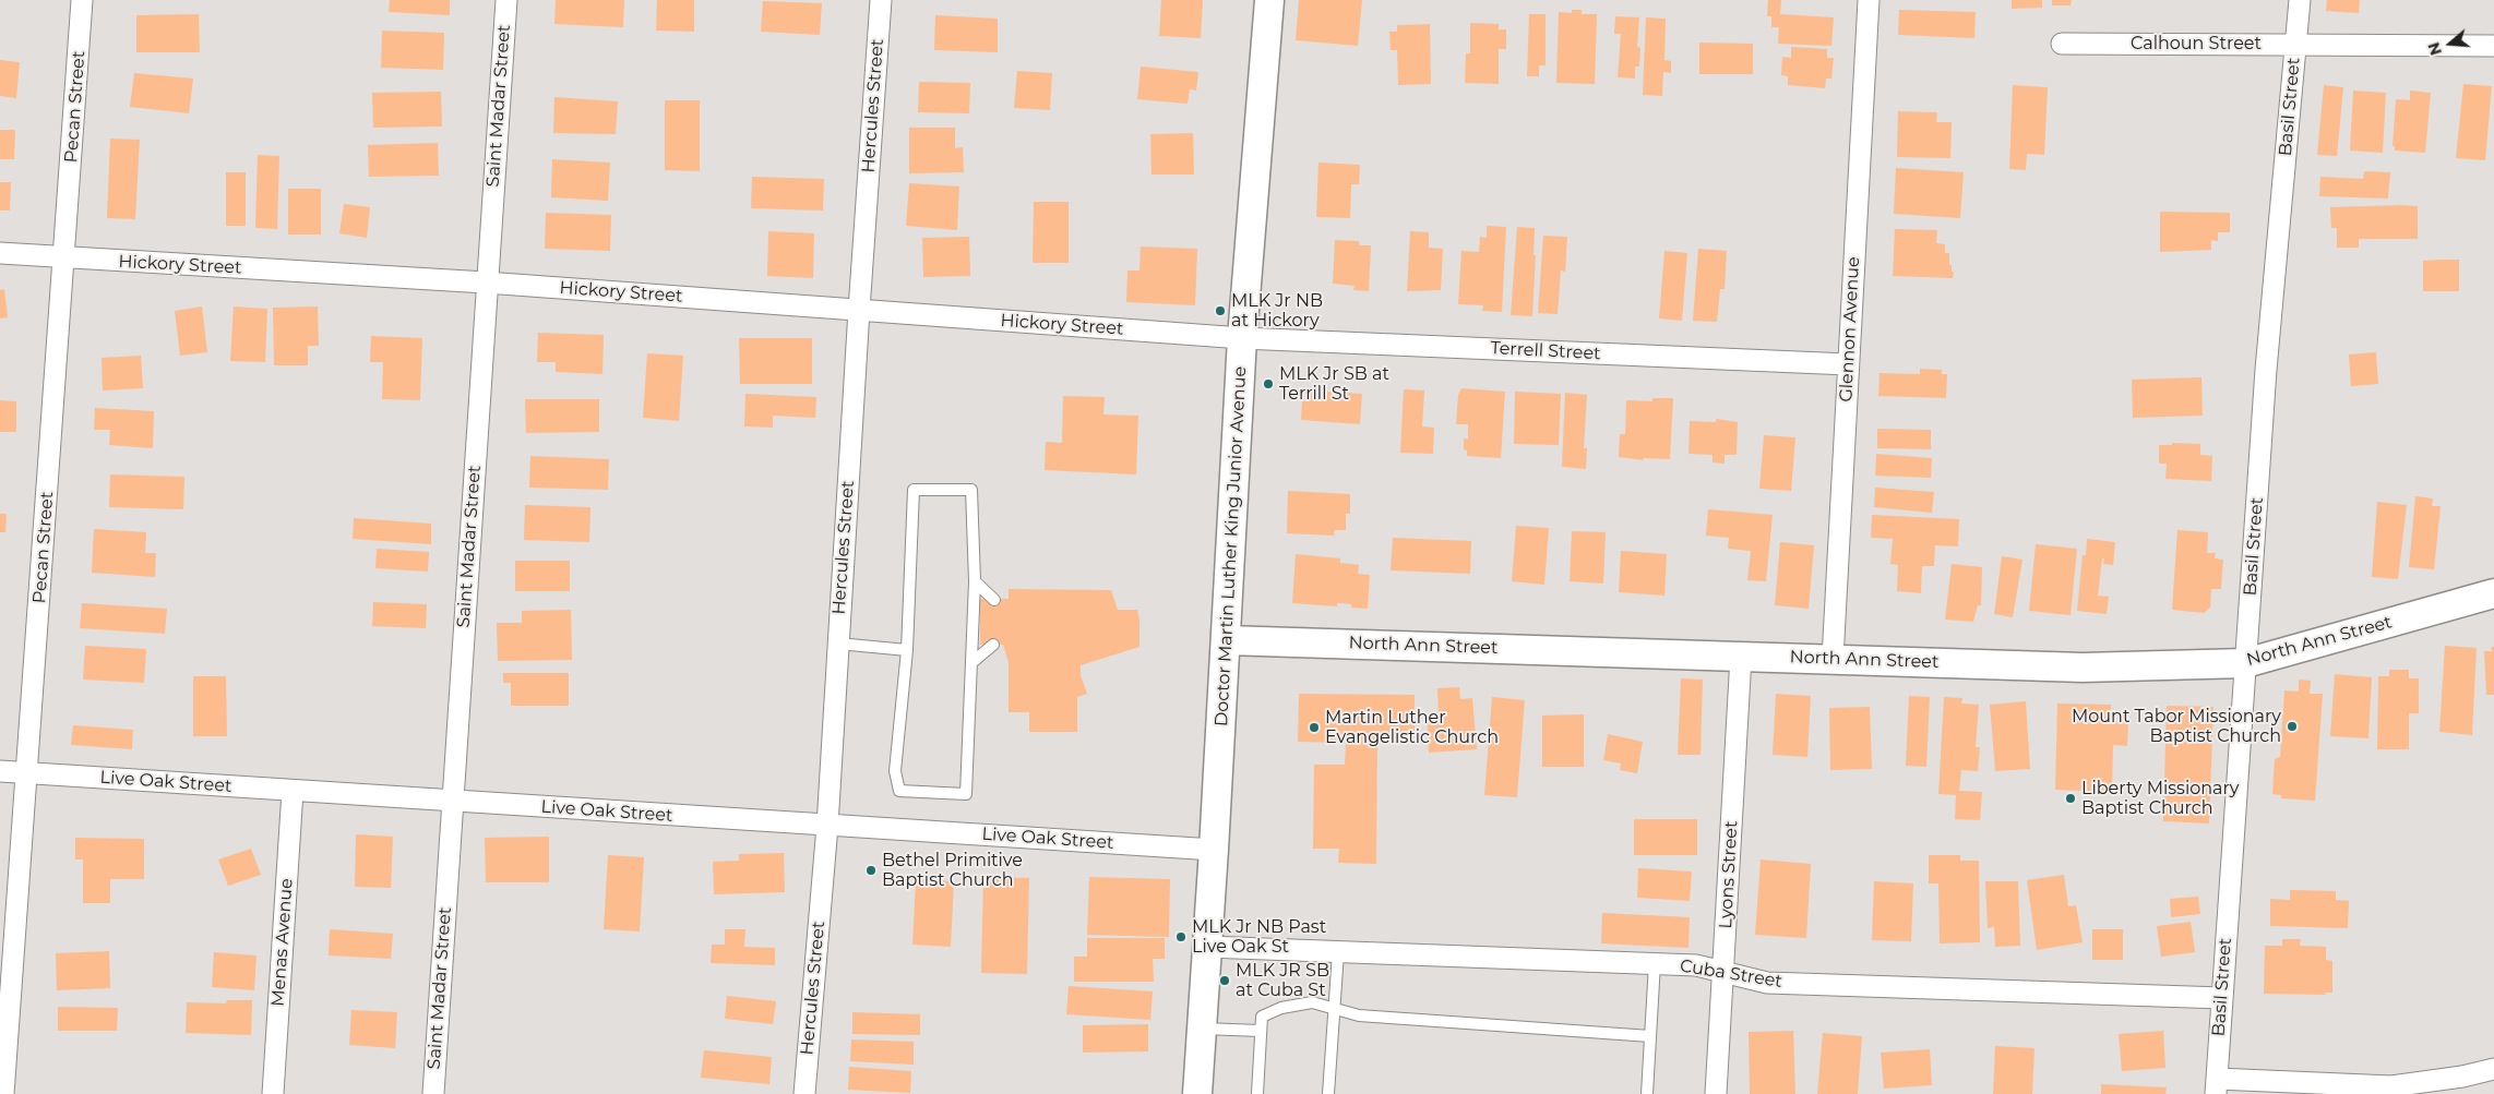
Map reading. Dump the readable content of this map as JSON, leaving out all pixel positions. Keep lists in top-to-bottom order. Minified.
{"streets":{"street":["Calhoun Street","Saint Madar Street","Hercules Street","Pecan Street","Basil Street","Hickory Street","Glennon Avenue","Terrell Street","Doctor Martin Luther King Junior Avenue","North Ann Street","Live Oak Street","Lyons Street","Menas Avenue","Cuba Street"]},"crossings":[["Calhoun Street","Basil Street"],["Saint Madar Street","Hickory Street"],["Saint Madar Street","Live Oak Street"],["Hercules Street","Hickory Street"],["Hercules Street","Live Oak Street"],["Pecan Street","Hickory Street"],["Pecan Street","Live Oak Street"],["Basil Street","North Ann Street"],["Basil Street","Cuba Street"],["Hickory Street","Terrell Street"],["Hickory Street","Doctor Martin Luther King Junior Avenue"],["Glennon Avenue","Terrell Street"],["Glennon Avenue","North Ann Street"],["Terrell Street","Doctor Martin Luther King Junior Avenue"],["Doctor Martin Luther King Junior Avenue","North Ann Street"],["Doctor Martin Luther King Junior Avenue","Live Oak Street"],["Doctor Martin Luther King Junior Avenue","Cuba Street"],["North Ann Street","Lyons Street"],["Live Oak Street","Menas Avenue"],["Lyons Street","Cuba Street"]],"places":["MLK Jr NB at Hickory","MLK Jr SB at Terrill St","Mount Tabor Missionary Baptist Church","Martin Luther Evangelistic Church","Liberty Missionary Baptist Church","Bethel Primitive Baptist Church","MLK Jr NB Past Live Oak St","MLK JR SB at Cuba St"],"north":"left"}
